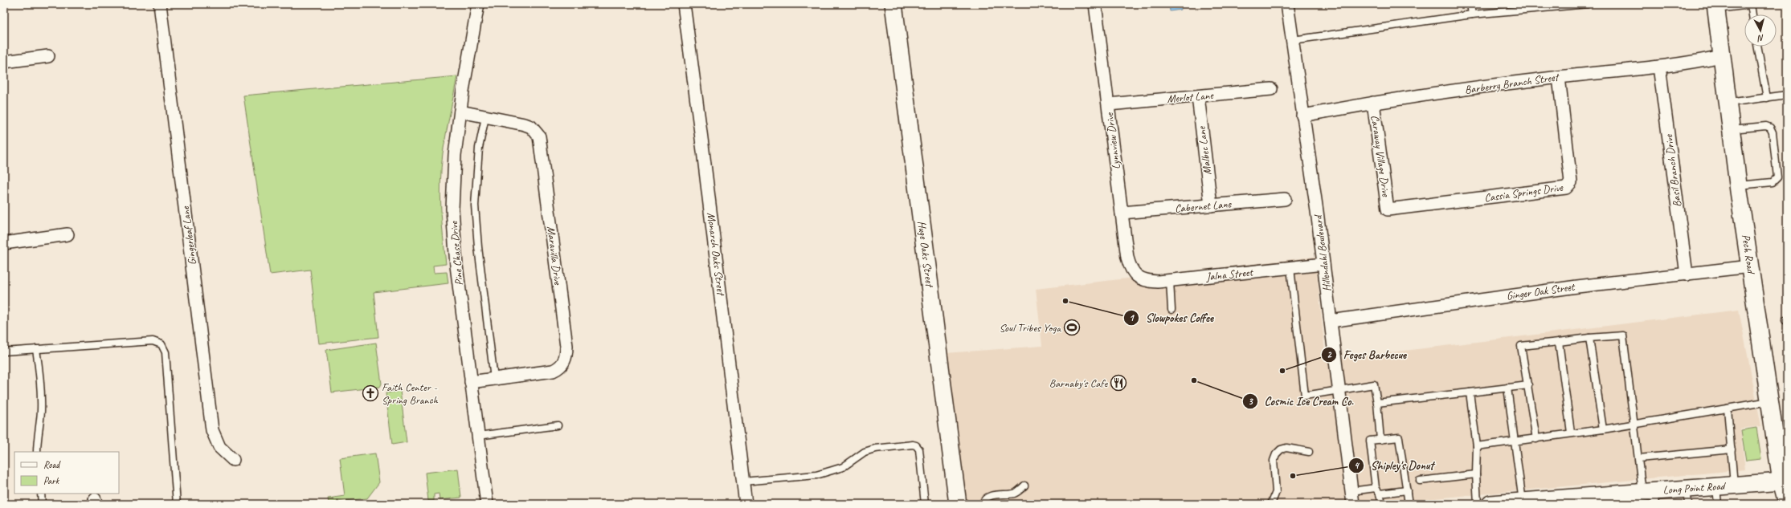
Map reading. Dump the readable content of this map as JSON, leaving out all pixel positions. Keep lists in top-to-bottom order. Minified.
{"streets":{"street":["Barberry Branch Street","Merlot Lane","Lynnview Drive","Malbec Lane","Caraway Village Drive","Basil Branch Drive","Cassia Springs Drive","Cabernet Lane","Gingerleaf Lane","Pine Chase Drive","Monarch Oaks Street","Huge Oaks Street","Hillendahl Boulevard","Pech Road","Maravilla Drive","Jalna Street","Ginger Oak Street","Long Point Road"]},"crossings":[["Barberry Branch Street","Caraway Village Drive"],["Barberry Branch Street","Basil Branch Drive"],["Barberry Branch Street","Cassia Springs Drive"],["Barberry Branch Street","Hillendahl Boulevard"],["Barberry Branch Street","Pech Road"],["Merlot Lane","Lynnview Drive"],["Merlot Lane","Malbec Lane"],["Lynnview Drive","Cabernet Lane"],["Lynnview Drive","Jalna Street"],["Malbec Lane","Cabernet Lane"],["Caraway Village Drive","Cassia Springs Drive"],["Basil Branch Drive","Ginger Oak Street"],["Pine Chase Drive","Maravilla Drive"],["Hillendahl Boulevard","Jalna Street"],["Hillendahl Boulevard","Ginger Oak Street"],["Pech Road","Ginger Oak Street"],["Pech Road","Long Point Road"]],"places":{"other":["Slowpokes Coffee","Feges Barbecue","Cosmic Ice Cream Co.","Shipley's Donut"],"sports":["Soul Tribes Yoga"],"restaurant":["Barnaby's Cafe"],"church":["Faith Center - Spring Branch"]},"legend":["Road","Park"],"north":"bottom"}
